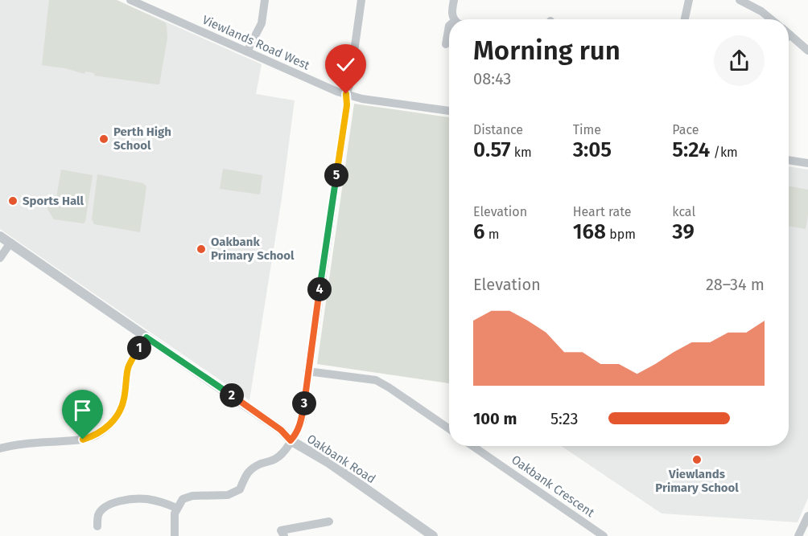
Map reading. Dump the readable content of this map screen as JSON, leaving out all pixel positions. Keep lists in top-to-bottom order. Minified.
{"streets":{"street":["Viewlands Road West","Oakbank Road","Oakbank Crescent"]},"places":["Perth High School","Sports Hall","Oakbank Primary School","Viewlands Primary School"],"page":{"heading":["Morning run","08:43"],"stats":[["Distance","0.57 km"],["Time","3:05"],["Pace","5:24 /km"],["Elevation","6 m"],["Heart rate","168 bpm"],["kcal","39"]],"pins":["5","4","1","2","3"],"chart":["Elevation","28–34 m"],"list":[{"name":"100 m","note":"5:23"}]}}
